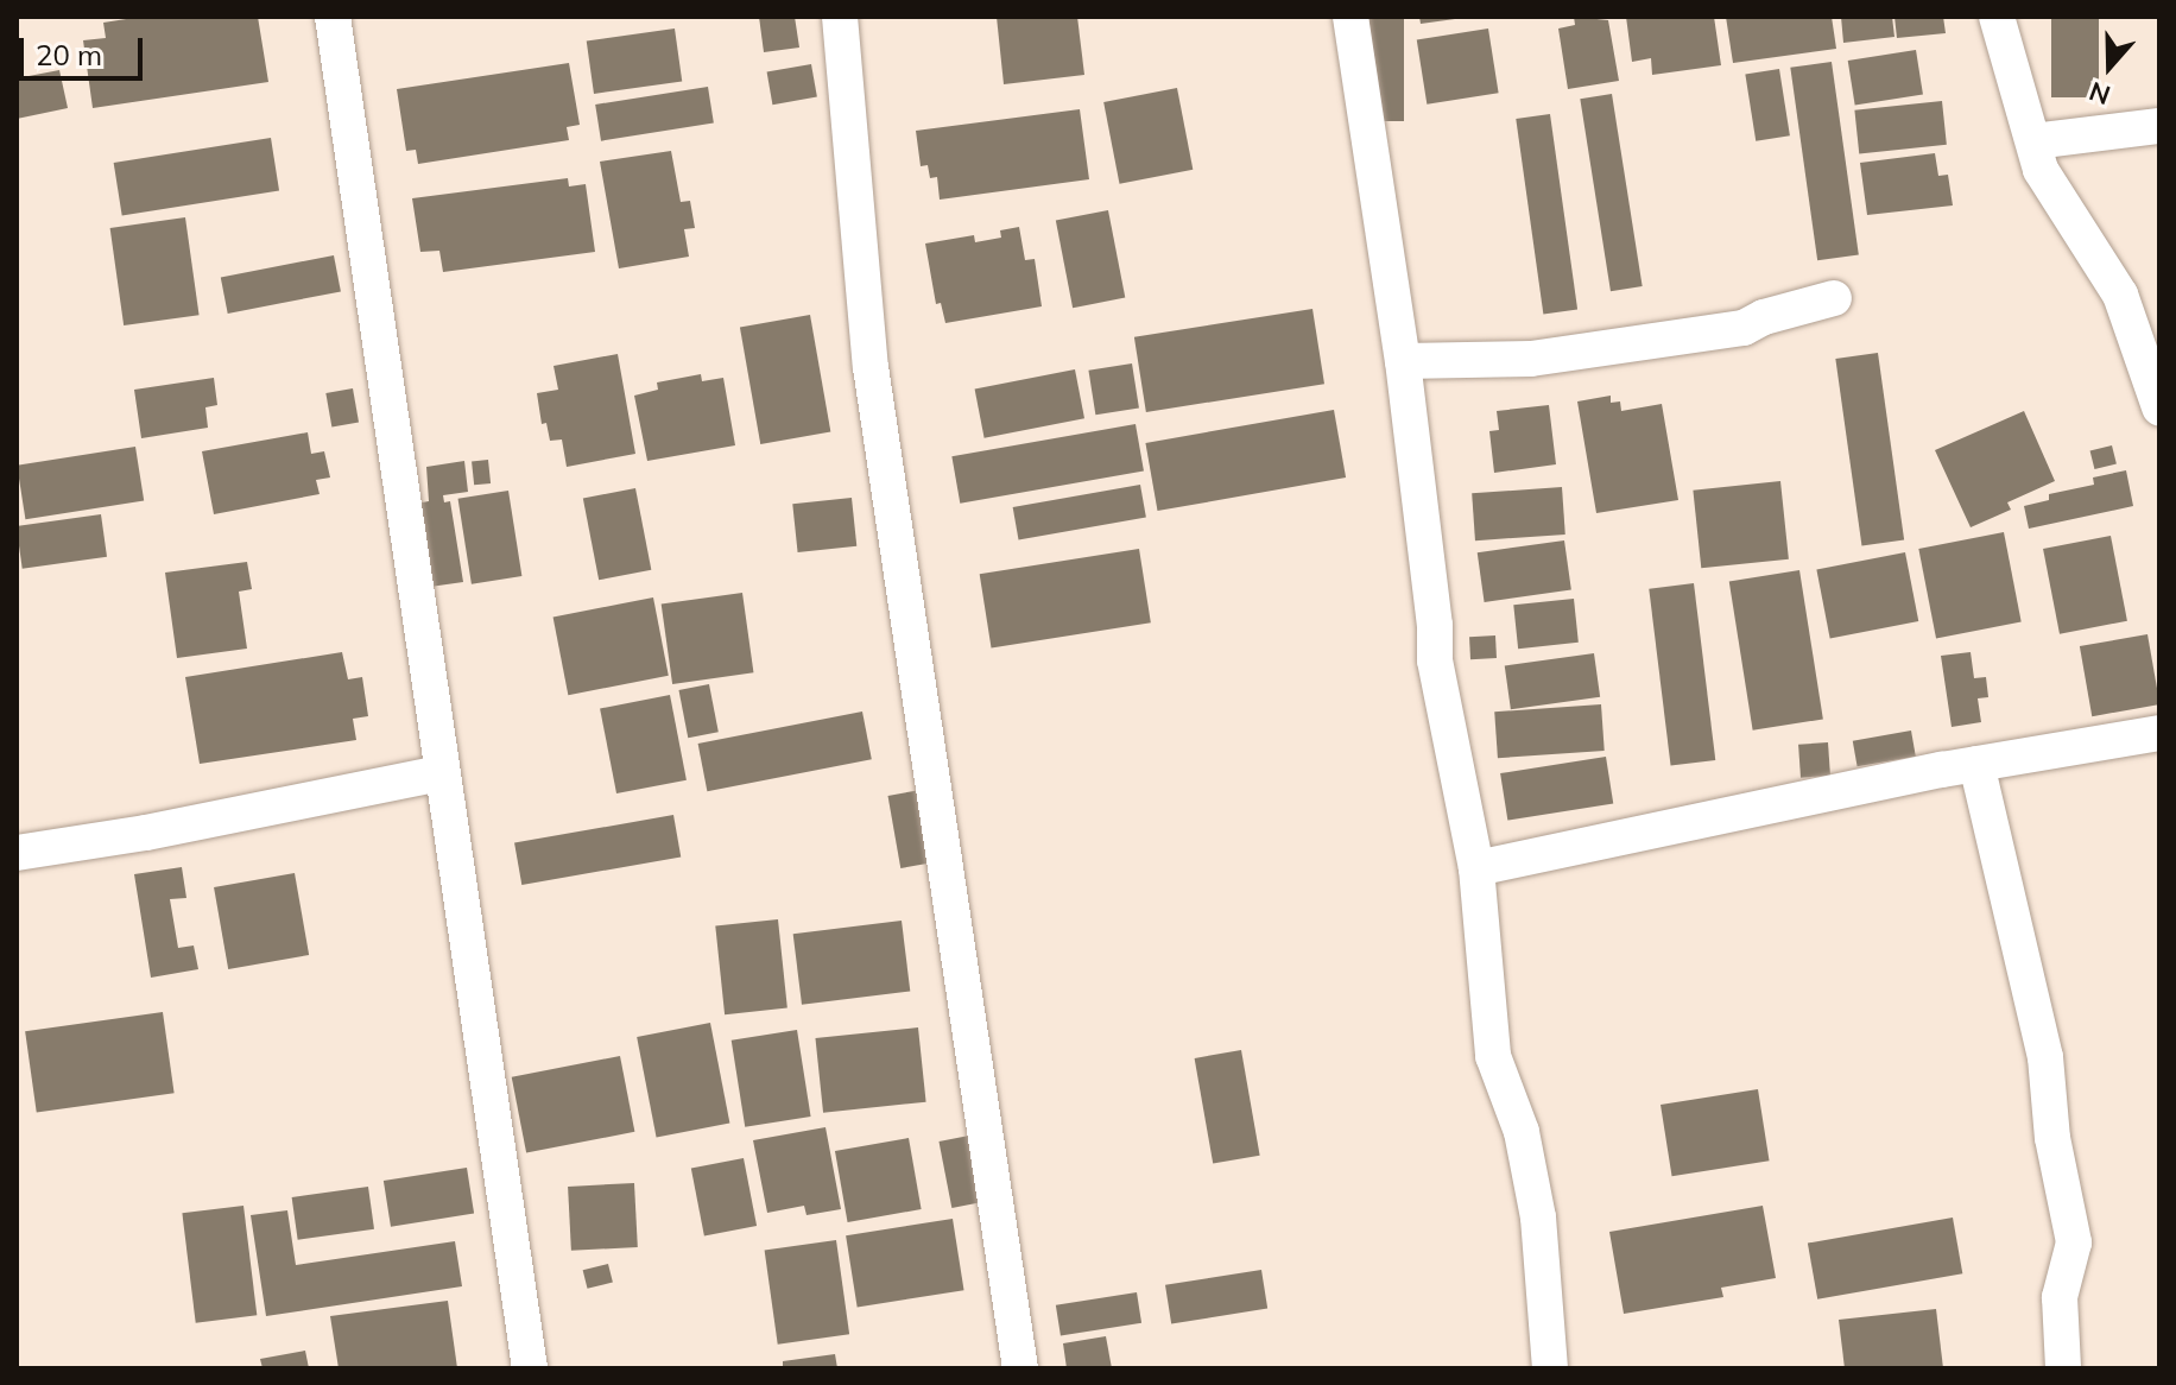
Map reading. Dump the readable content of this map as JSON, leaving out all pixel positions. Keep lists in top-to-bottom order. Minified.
{"scale_bar":"20 m","north":"bottom"}
